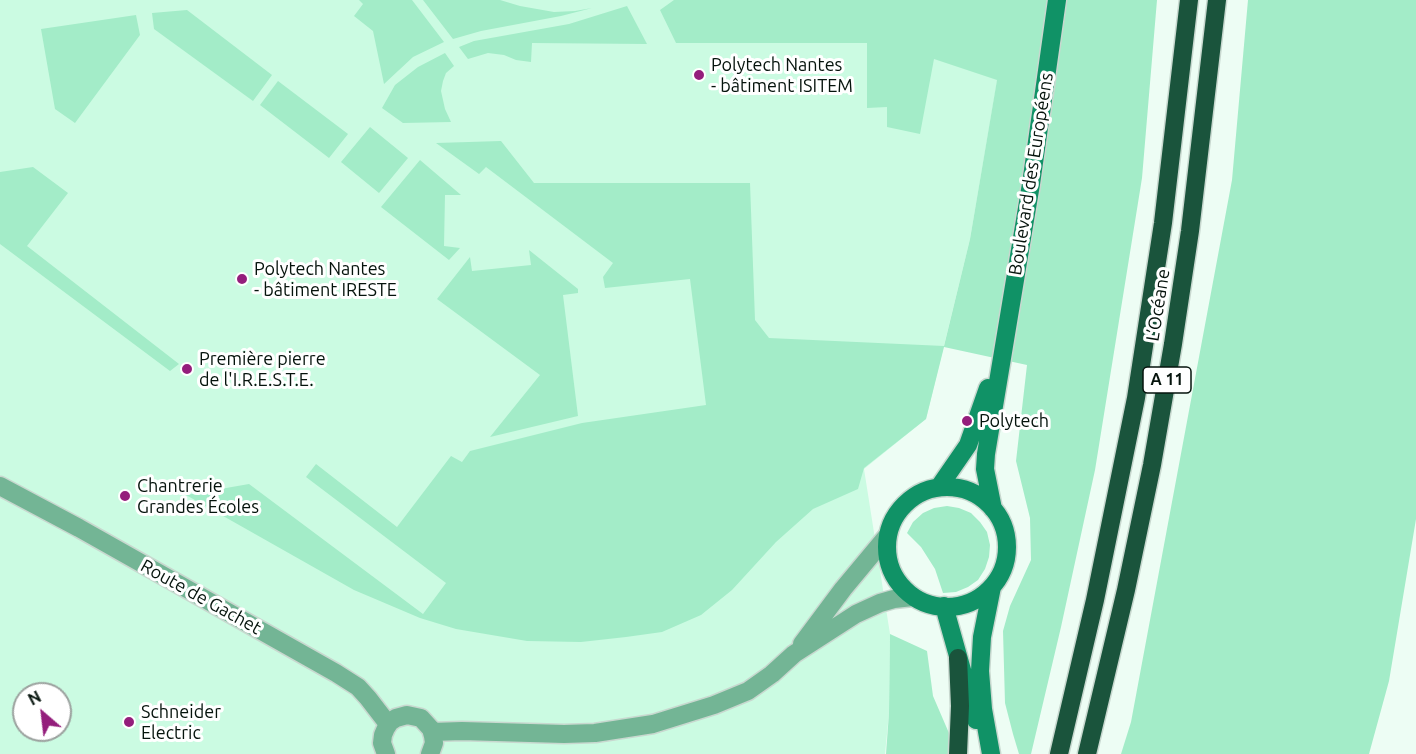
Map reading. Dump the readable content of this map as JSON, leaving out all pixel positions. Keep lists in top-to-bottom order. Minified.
{"streets":{"highway":["L’Océane","A 11"],"street":["Boulevard des Européens","Route de Gachet"]},"places":["Polytech Nantes - bâtiment ISITEM","Polytech Nantes - bâtiment IRESTE","Première pierre de l'I.R.E.S.T.E.","Polytech","Chantrerie Grandes Écoles","Schneider Electric"],"north":"top left"}
